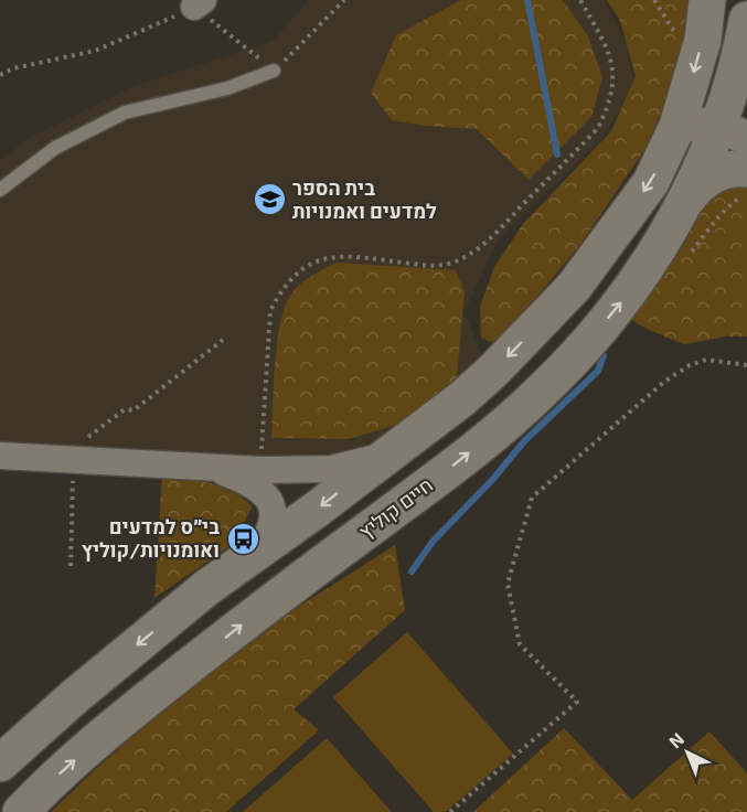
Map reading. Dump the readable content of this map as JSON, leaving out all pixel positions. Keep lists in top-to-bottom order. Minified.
{"streets":{"main road":["חיים קוליץ"]},"places":{"school or university":["בית הספר למדעים ואמנויות"],"bus stop":["בי״ס למדעים ואומנויות/קוליץ"]},"north":"top left"}
